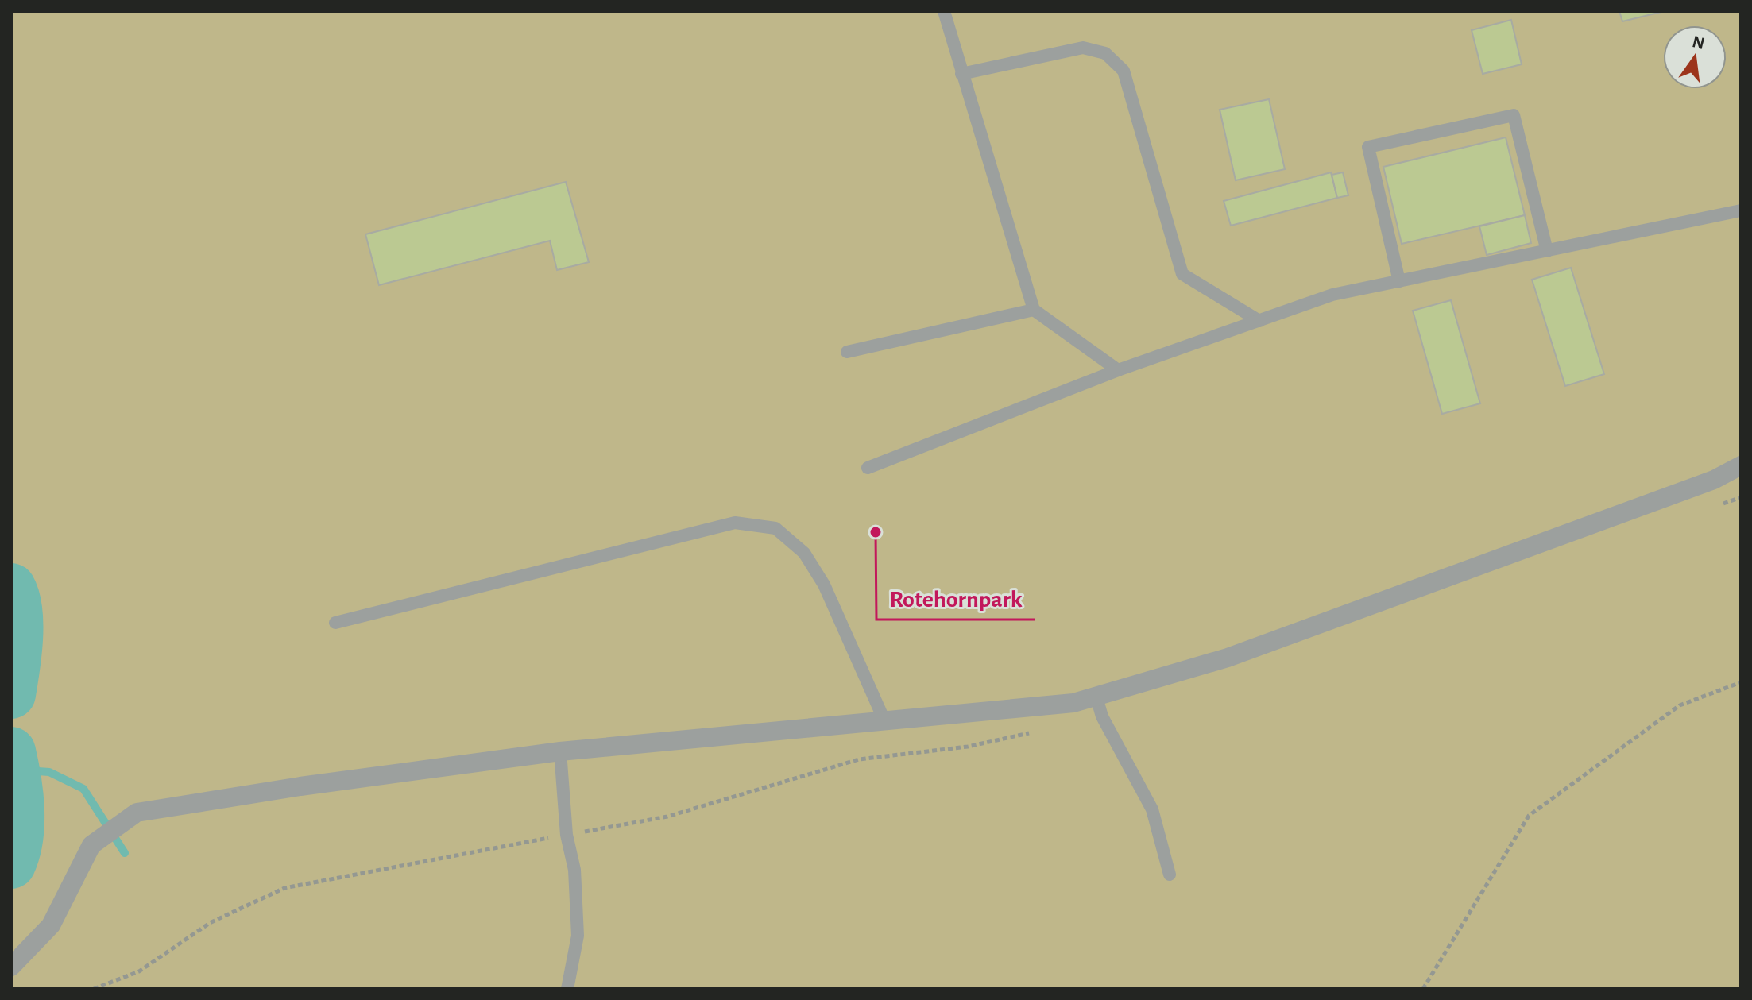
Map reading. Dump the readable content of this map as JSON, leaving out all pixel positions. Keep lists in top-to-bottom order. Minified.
{"places":["Rotehornpark"],"north":"top"}
